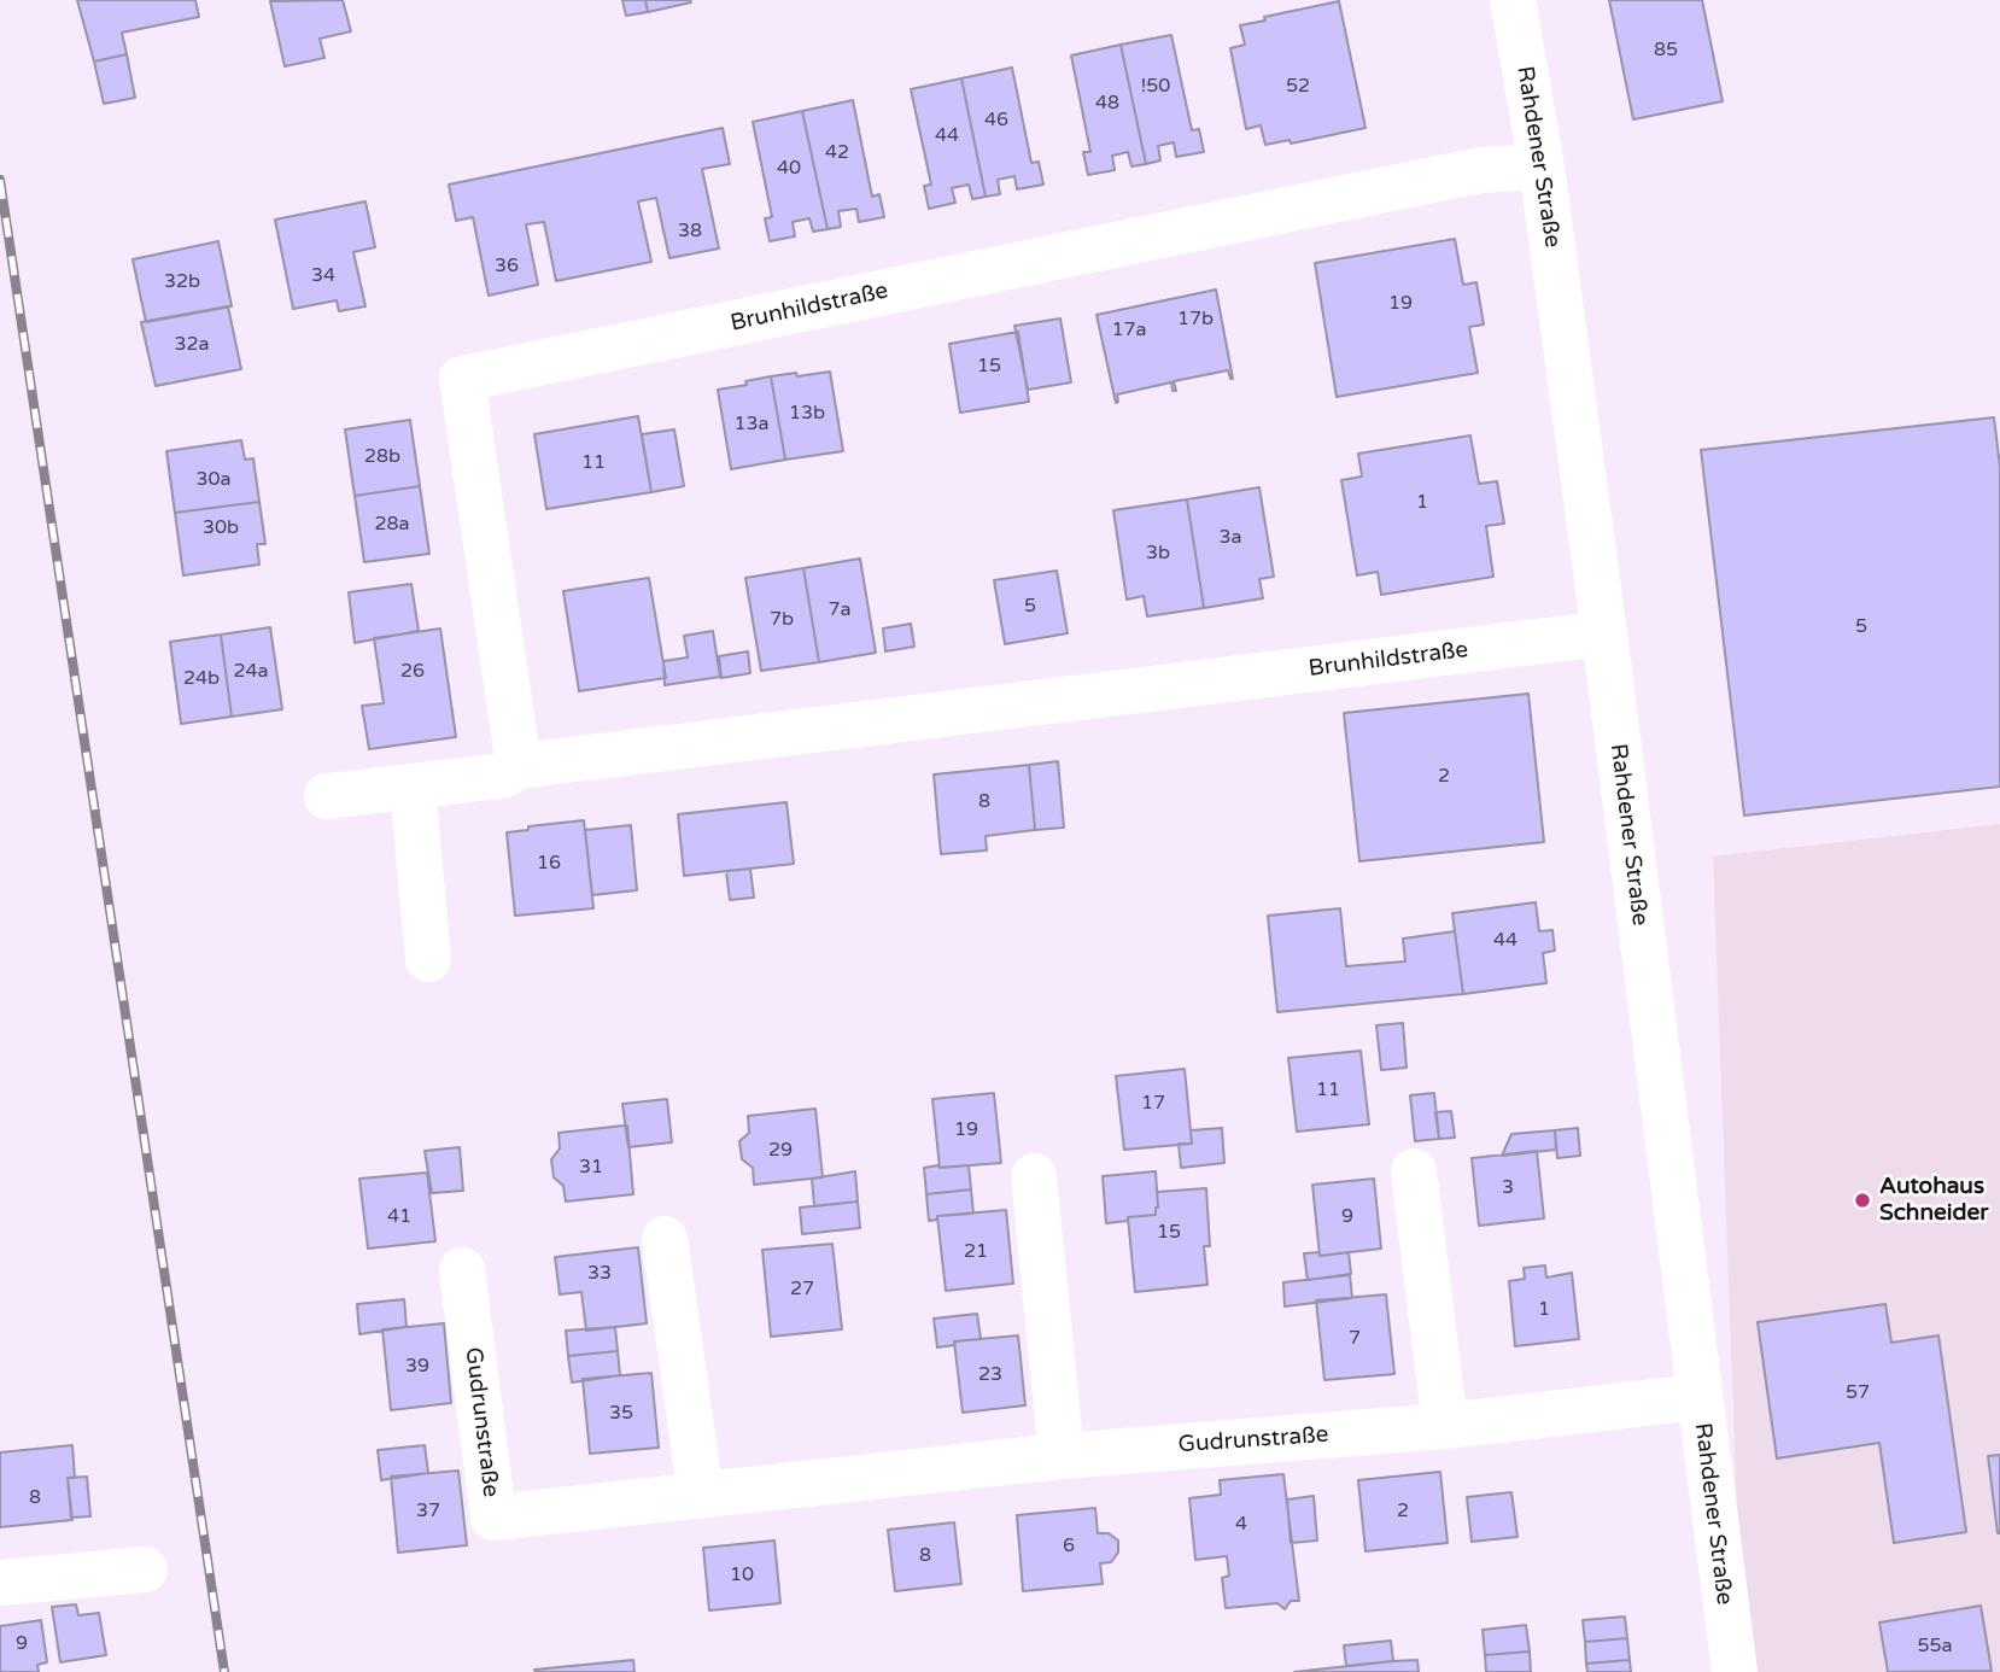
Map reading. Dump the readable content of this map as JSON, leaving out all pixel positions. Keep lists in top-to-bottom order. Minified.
{"streets":{"street":["Rahdener Straße","Brunhildstraße","Gudrunstraße"]},"crossings":[["Rahdener Straße","Brunhildstraße"],["Rahdener Straße","Gudrunstraße"]],"places":["Autohaus Schneider"],"house_numbers":["85","!50","52","48","46","44","42","40","38","36","34","32b","19","17b","17a","32a","15","13b","13a","28b","11","30a","1","28a","30b","3a","3b","5","7a","7b","5","24a","26","24b","2","8","16","44","11","17","19","29","31","3","41","9","15","21","33","27","1","7","39","23","57","35","8","37","2","4","6","8","10","9","55a"]}
